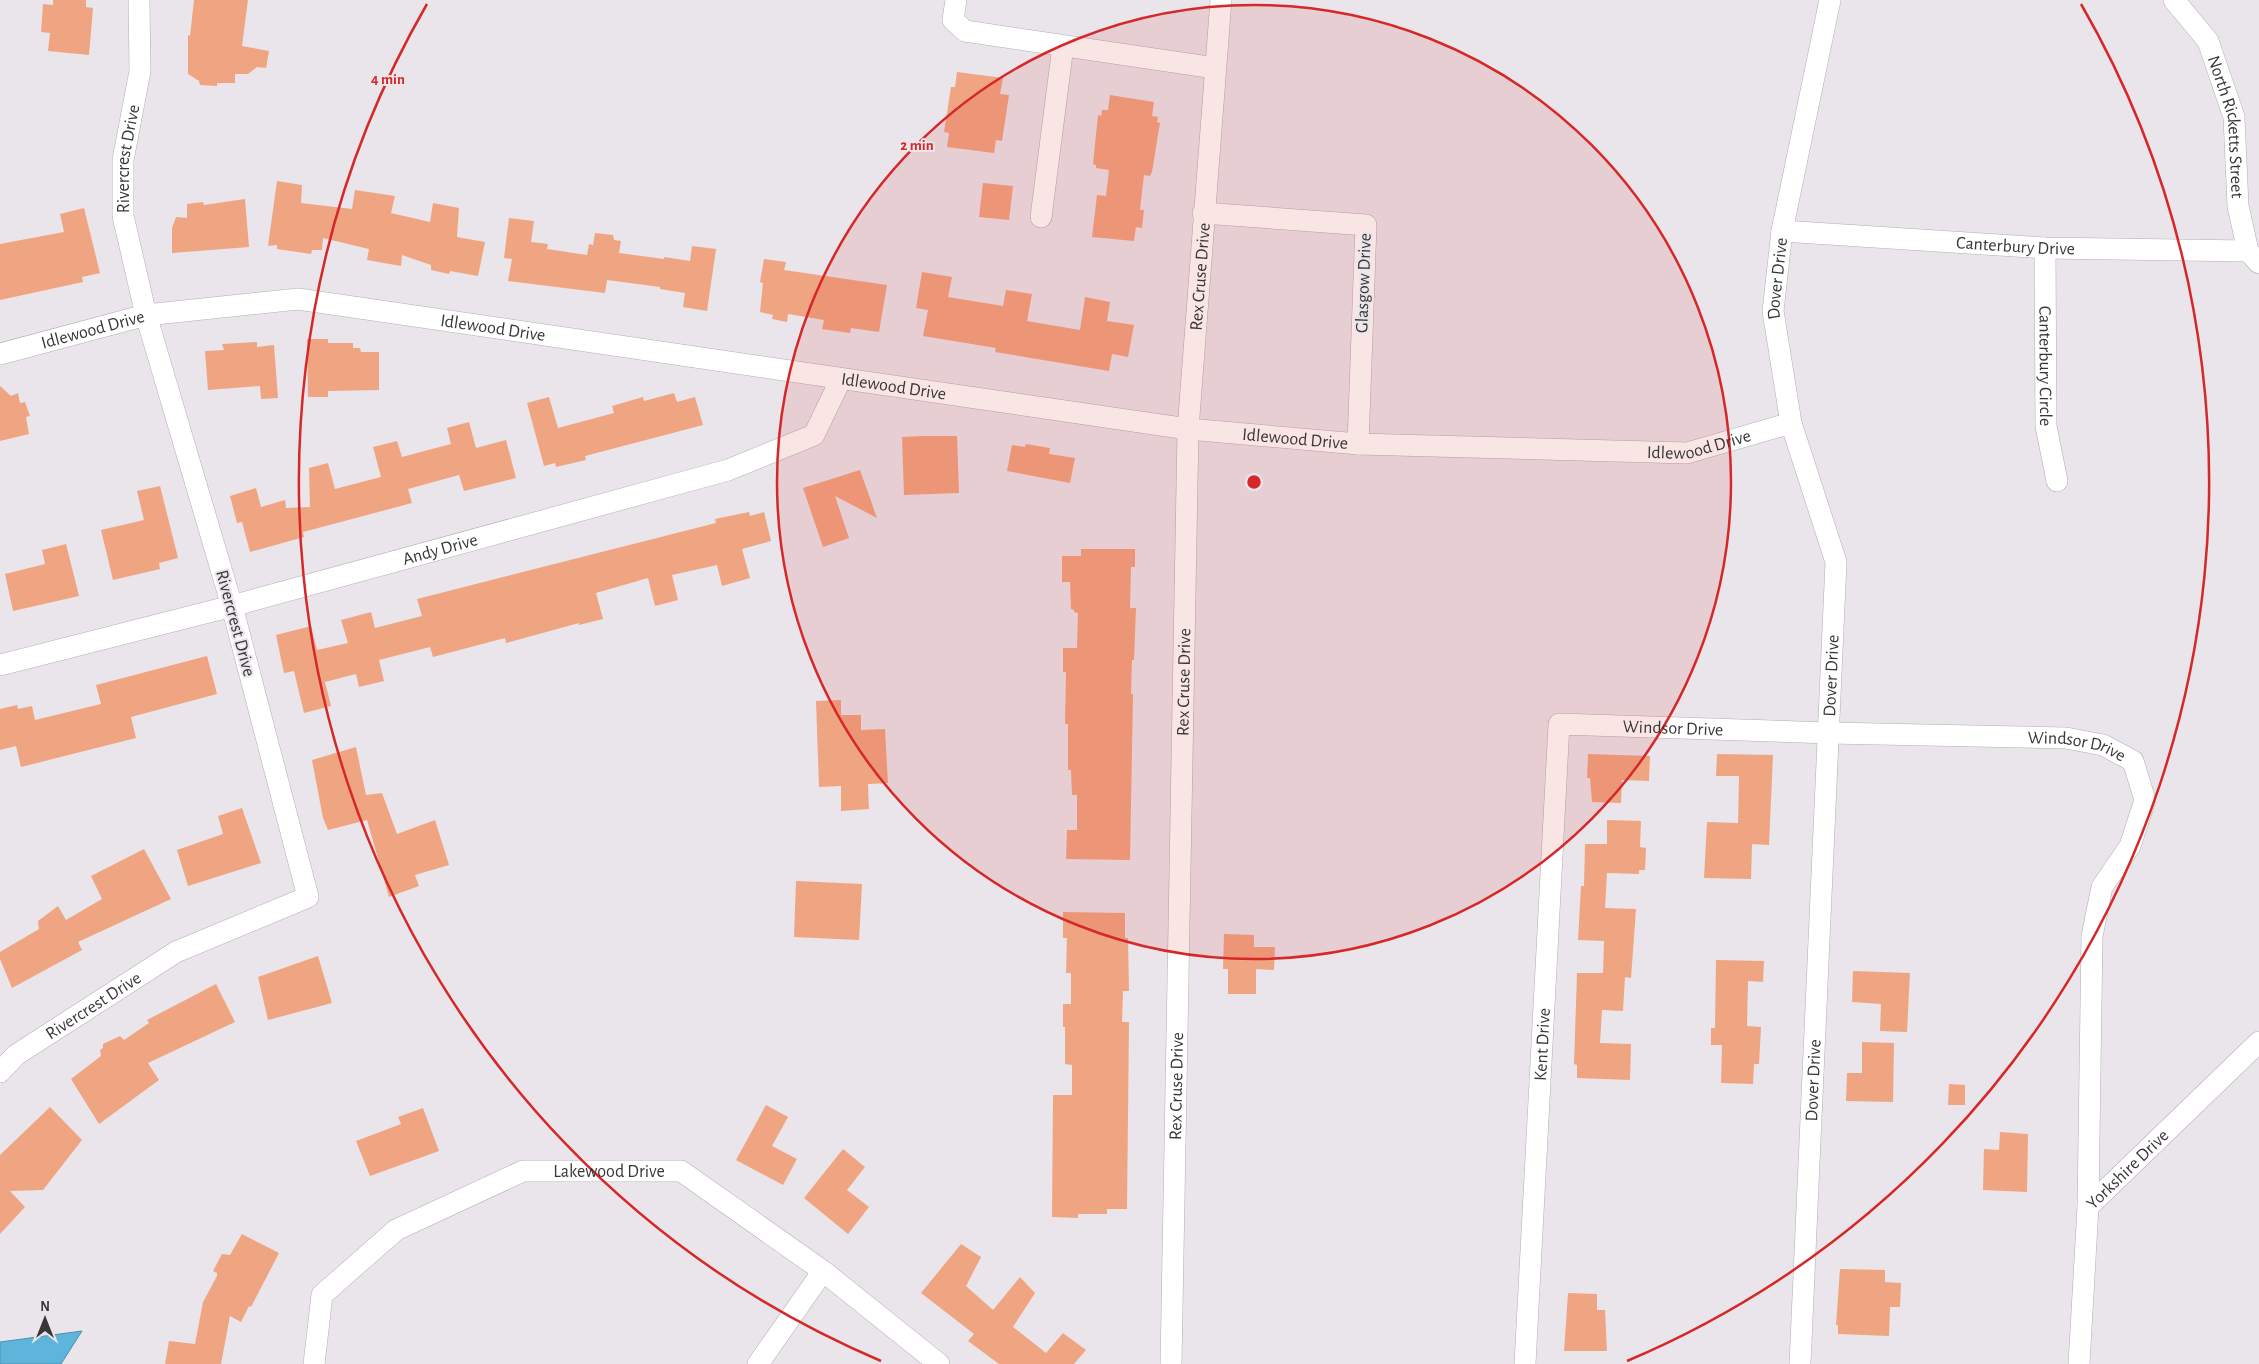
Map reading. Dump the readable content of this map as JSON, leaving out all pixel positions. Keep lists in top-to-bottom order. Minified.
{"streets":{"street":["North Ricketts Street","Rivercrest Drive","Canterbury Drive","Rex Cruse Drive","Dover Drive","Glasgow Drive","Idlewood Drive","Canterbury Circle","Andy Drive","Windsor Drive","Kent Drive","Yorkshire Drive","Lakewood Drive"]},"crossings":[["North Ricketts Street","Canterbury Drive"],["Rivercrest Drive","Idlewood Drive"],["Rivercrest Drive","Andy Drive"],["Canterbury Drive","Dover Drive"],["Canterbury Drive","Canterbury Circle"],["Rex Cruse Drive","Glasgow Drive"],["Rex Cruse Drive","Idlewood Drive"],["Dover Drive","Idlewood Drive"],["Dover Drive","Windsor Drive"],["Glasgow Drive","Idlewood Drive"],["Idlewood Drive","Andy Drive"],["Windsor Drive","Kent Drive"],["Windsor Drive","Yorkshire Drive"]],"north":"top","rings":["4 min","2 min"]}
